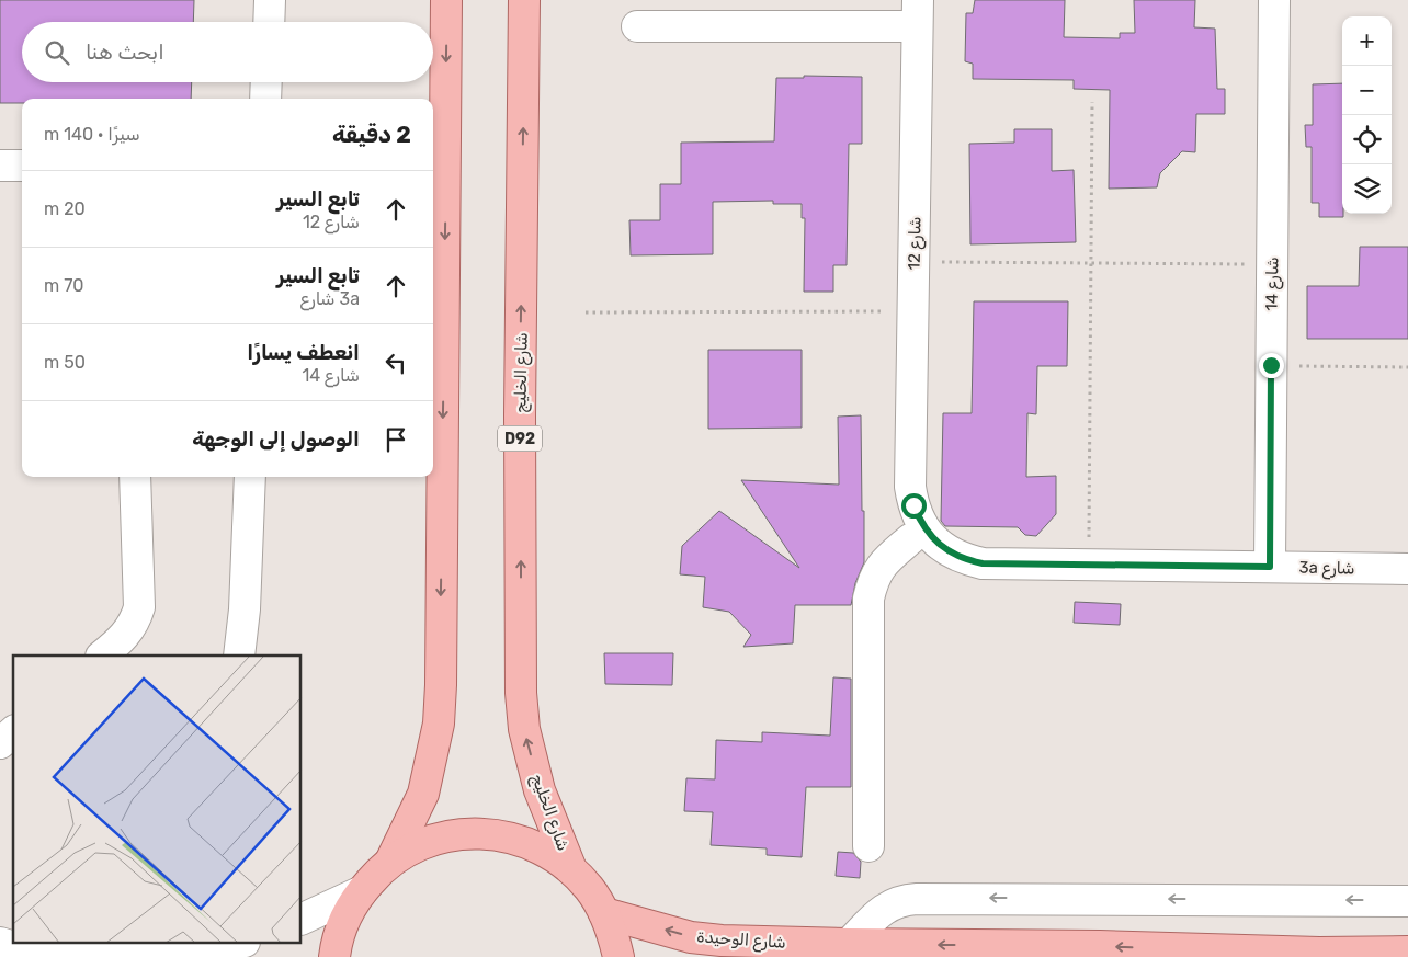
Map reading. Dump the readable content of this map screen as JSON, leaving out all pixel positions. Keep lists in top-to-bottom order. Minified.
{"streets":{"main road":["شارع الخليج","D92","شارع الوحيدة"],"street":["شارع 12","شارع 14","3a شارع"]},"crossings":[["شارع 12","3a شارع"],["شارع 14","3a شارع"]],"one_way":["شارع الوحيدة"],"page":{"map_buttons":["+","−"],"search":"ابحث هنا","heading":["2 دقيقة","سيرًا · 140 m"],"list":[["تابع السير","شارع 12","20 m"],["تابع السير","3a شارع","70 m"],["انعطف يسارًا","شارع 14","50 m"],"الوصول إلى الوجهة"]}}
